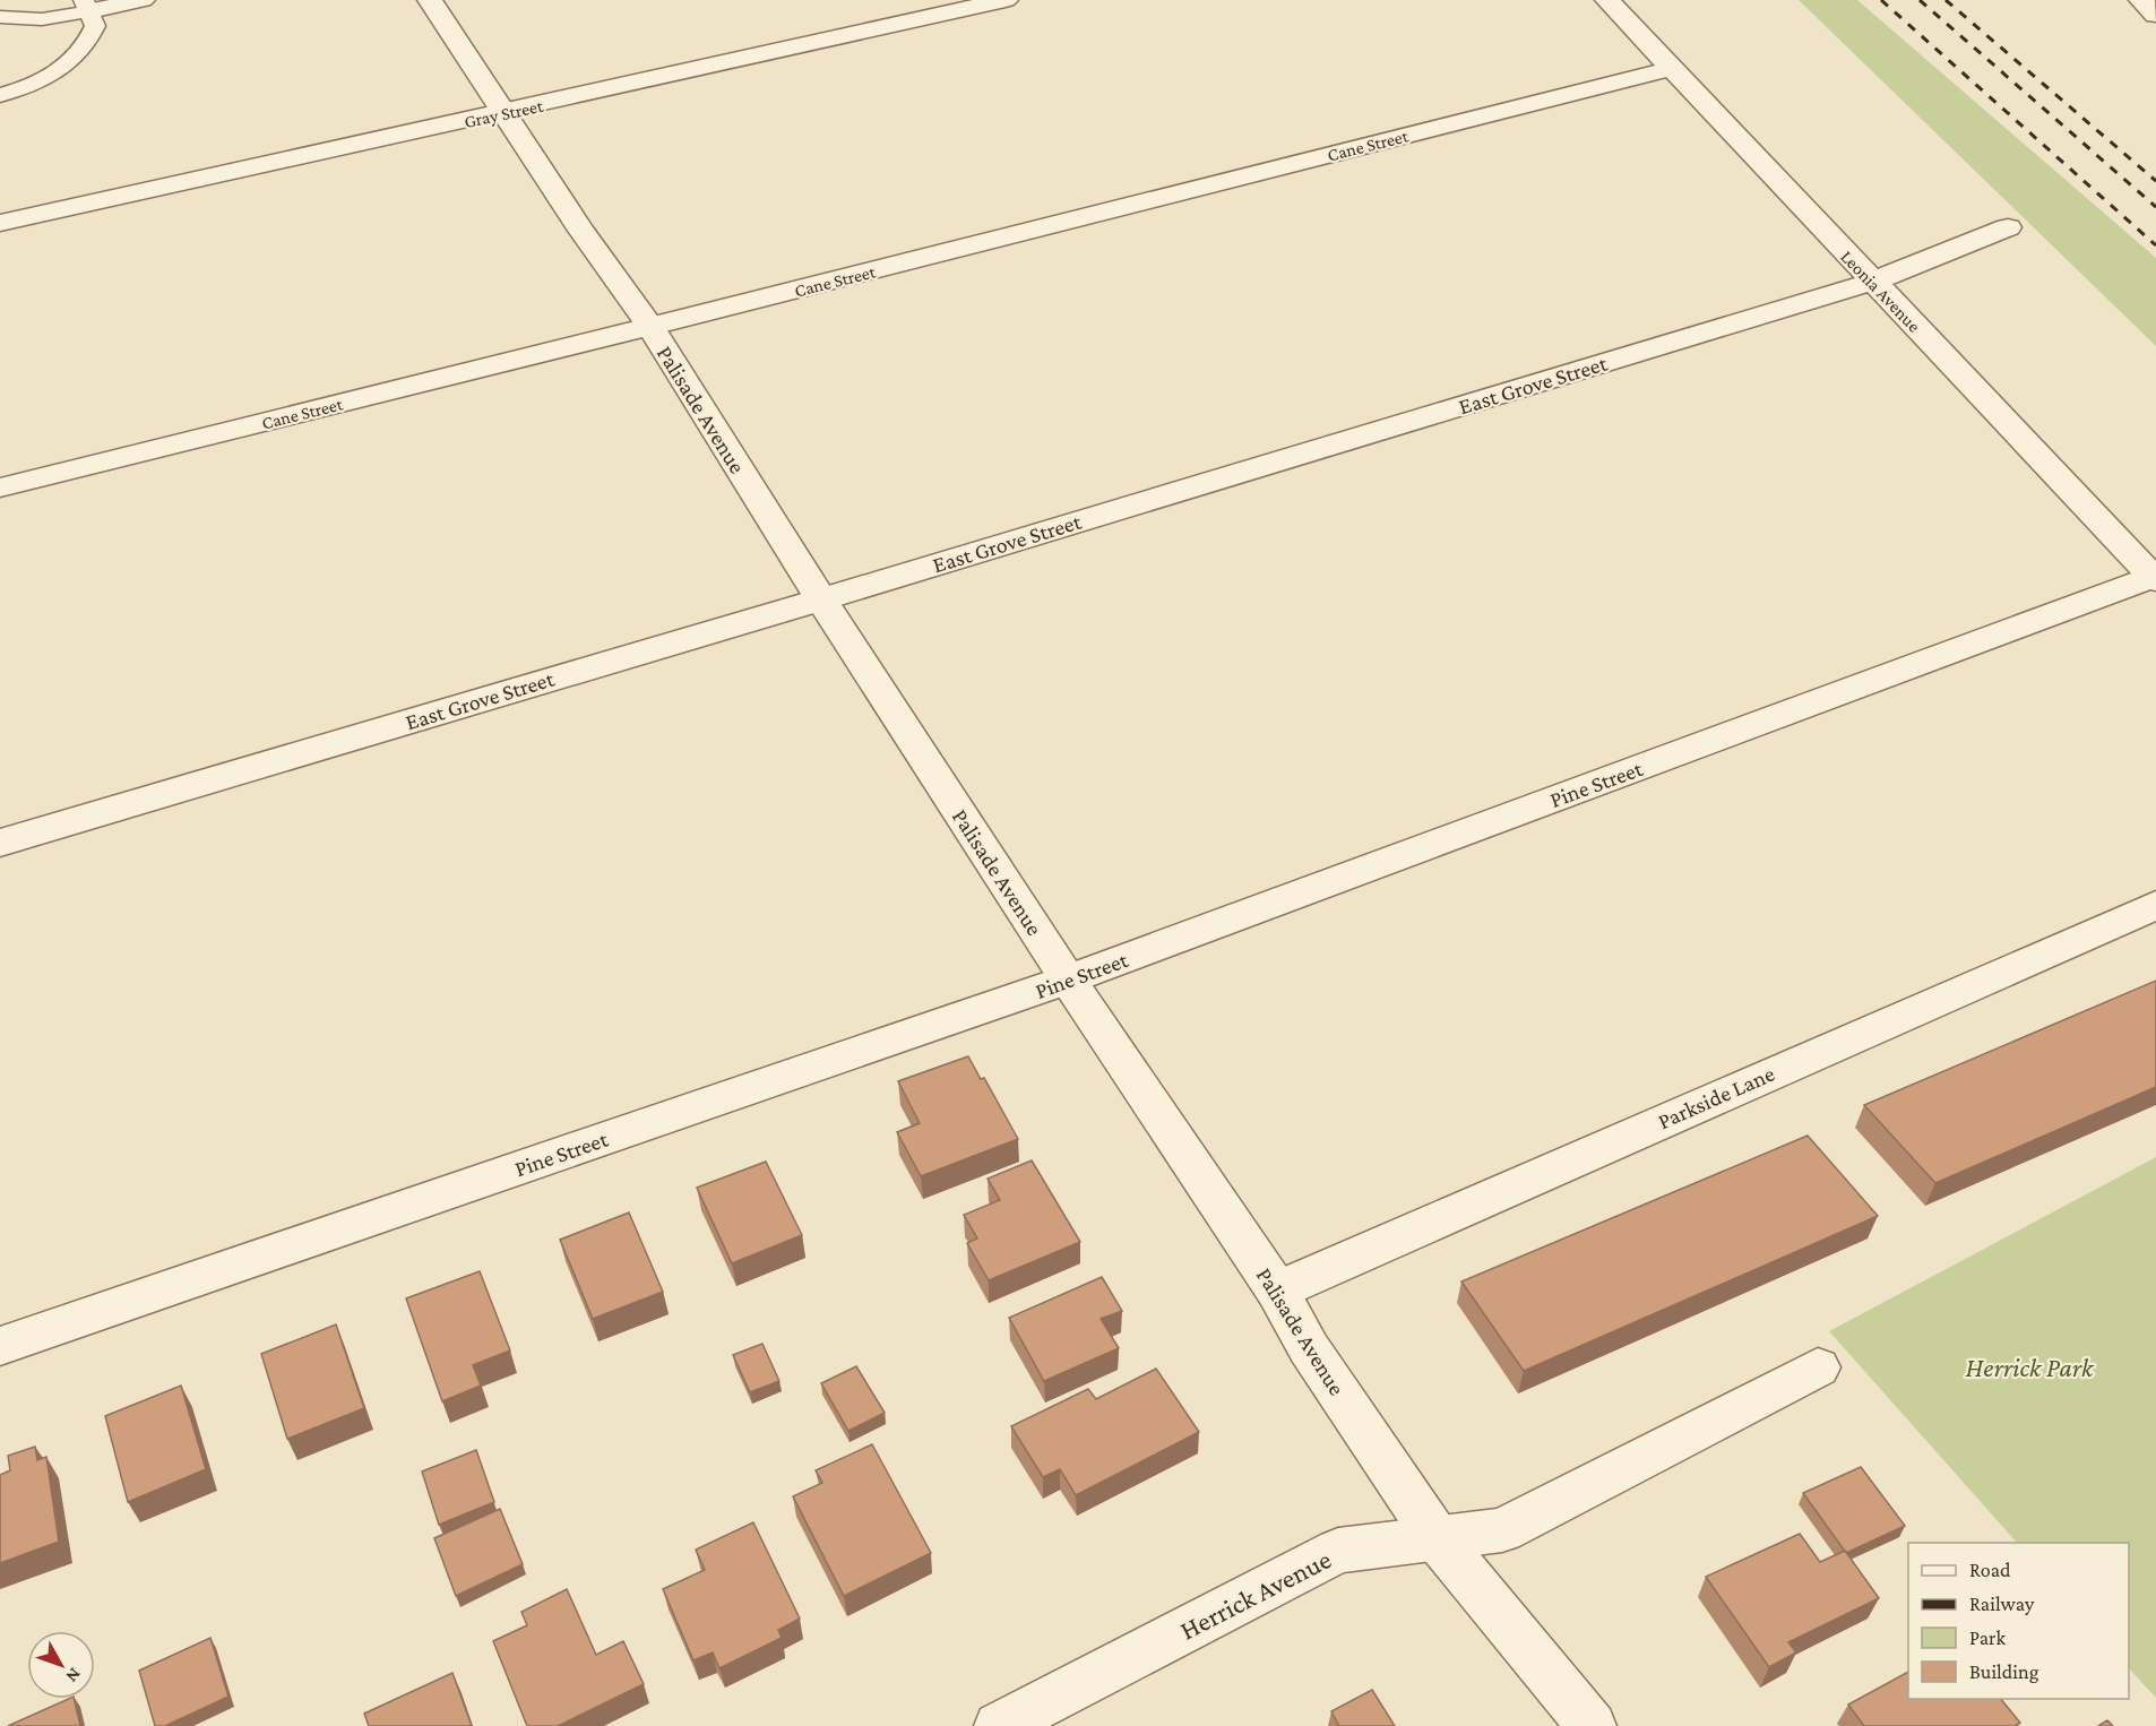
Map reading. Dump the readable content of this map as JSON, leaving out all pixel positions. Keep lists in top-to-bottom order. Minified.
{"streets":{"street":["Gray Street","Cane Street","Leonia Avenue","East Grove Street","Palisade Avenue","Pine Street","Parkside Lane","Herrick Avenue"]},"crossings":[["Gray Street","Palisade Avenue"],["Cane Street","Leonia Avenue"],["Cane Street","Palisade Avenue"],["Leonia Avenue","East Grove Street"],["Leonia Avenue","Pine Street"],["East Grove Street","Palisade Avenue"],["Palisade Avenue","Pine Street"],["Palisade Avenue","Parkside Lane"],["Palisade Avenue","Herrick Avenue"]],"parks":["Herrick Park"],"legend":["Road","Railway","Park","Building"],"north":"bottom right"}
